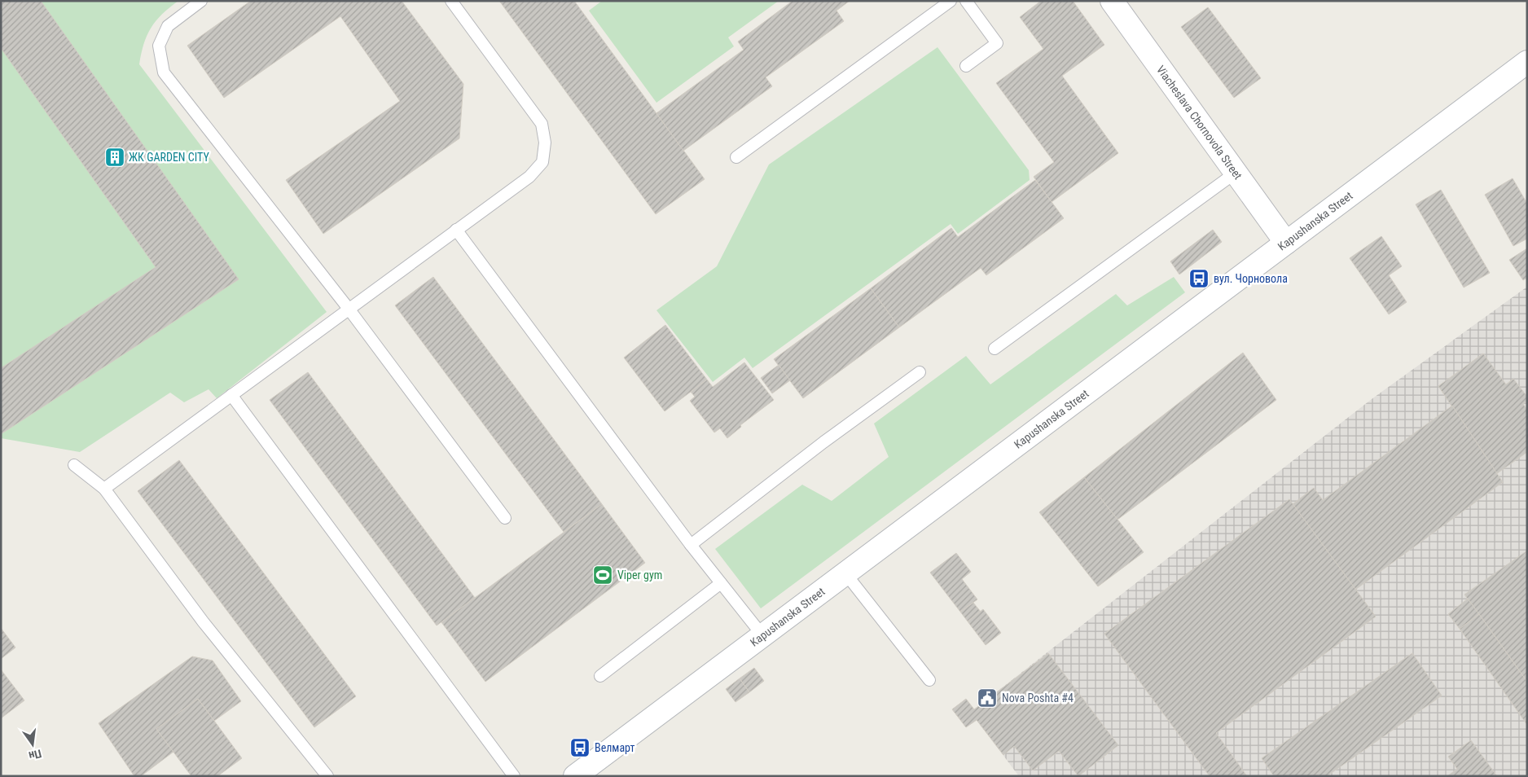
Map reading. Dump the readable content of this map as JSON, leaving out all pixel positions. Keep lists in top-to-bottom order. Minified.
{"streets":{"street":["Viacheslava Chornovola Street","Kapushanska Street"]},"crossings":[["Viacheslava Chornovola Street","Kapushanska Street"]],"places":{"building":["ЖК GARDEN CITY"],"bus stop":["вул. Чорновола","Велмарт"],"sports":["Viper gym"],"public building":["Nova Poshta #4"]},"north":"bottom"}
